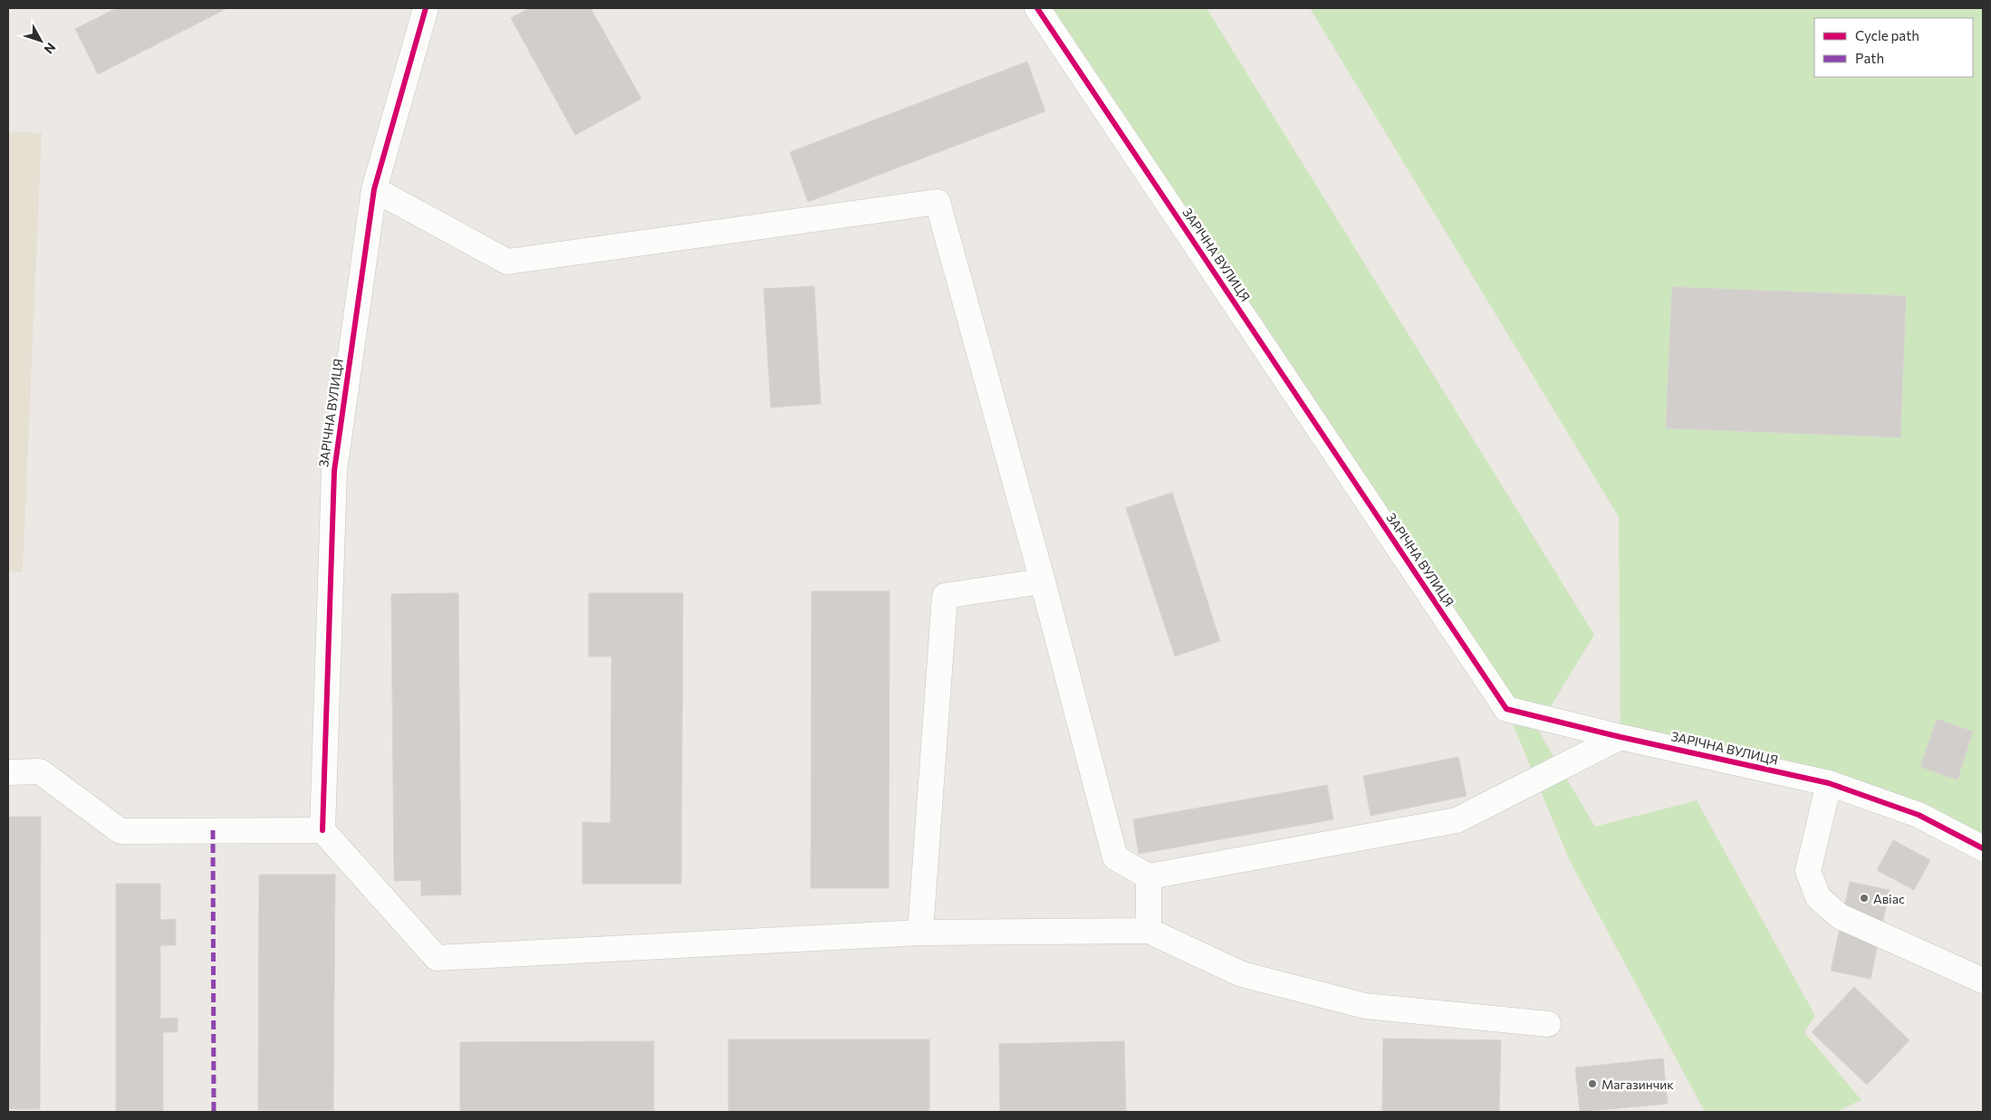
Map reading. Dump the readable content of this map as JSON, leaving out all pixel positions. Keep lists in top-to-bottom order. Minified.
{"streets":{"street":["ЗАРІЧНА ВУЛИЦЯ"]},"places":["Авіас","Магазинчик"],"legend":["Cycle path","Path"],"north":"bottom right"}
